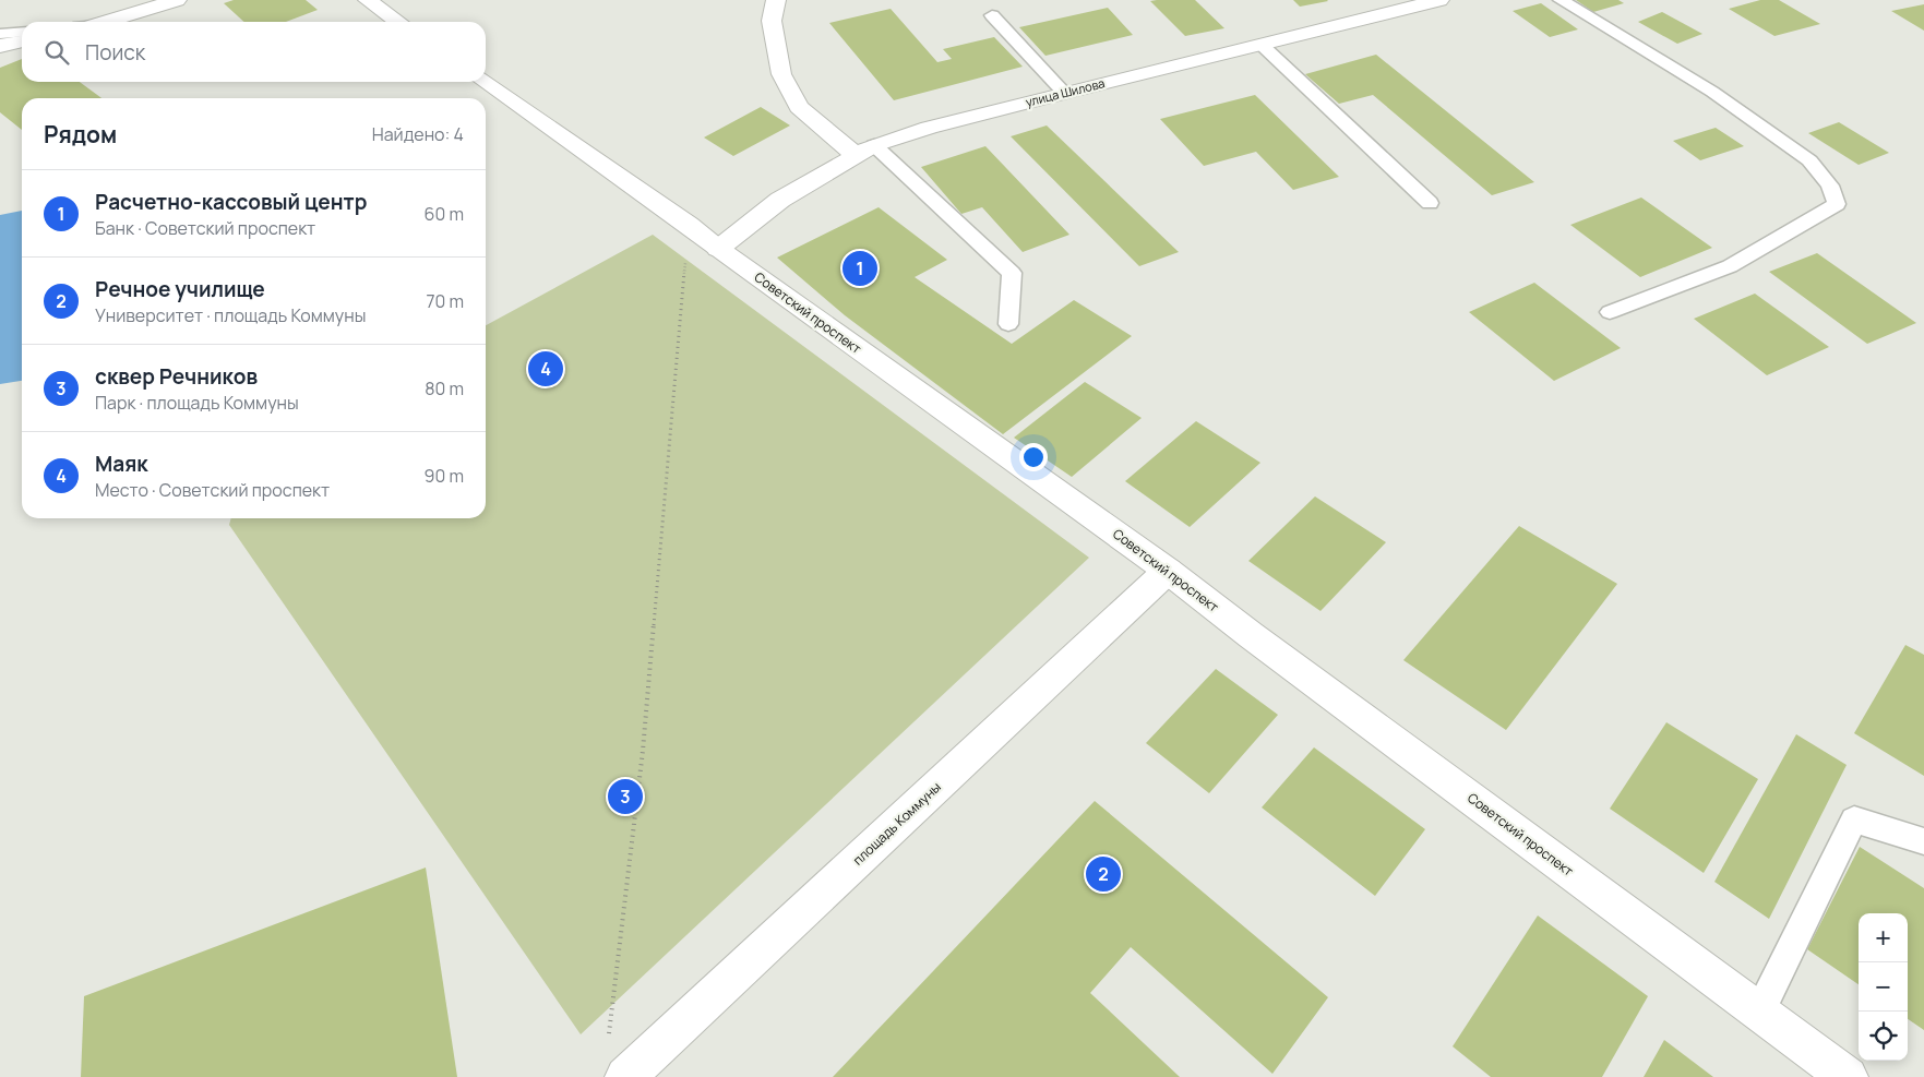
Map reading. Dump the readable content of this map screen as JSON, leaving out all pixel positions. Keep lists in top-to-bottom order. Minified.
{"streets":{"street":["улица Шилова","Советский проспект","площадь Коммуны"]},"crossings":[["улица Шилова","Советский проспект"],["Советский проспект","площадь Коммуны"]],"page":{"search":"Поиск","heading":["Рядом","Найдено: 4"],"list":[{"mark":"1","name":"Расчетно-кассовый центр","note":"Банк · Советский проспект","value":"60 m"},{"mark":"2","name":"Речное училище","note":"Университет · площадь Коммуны","value":"70 m"},{"mark":"3","name":"сквер Речников","note":"Парк · площадь Коммуны","value":"80 m"},{"mark":"4","name":"Маяк","note":"Место · Советский проспект","value":"90 m"}],"pins":["1","4","3","2"],"map_buttons":["+","−"]}}
